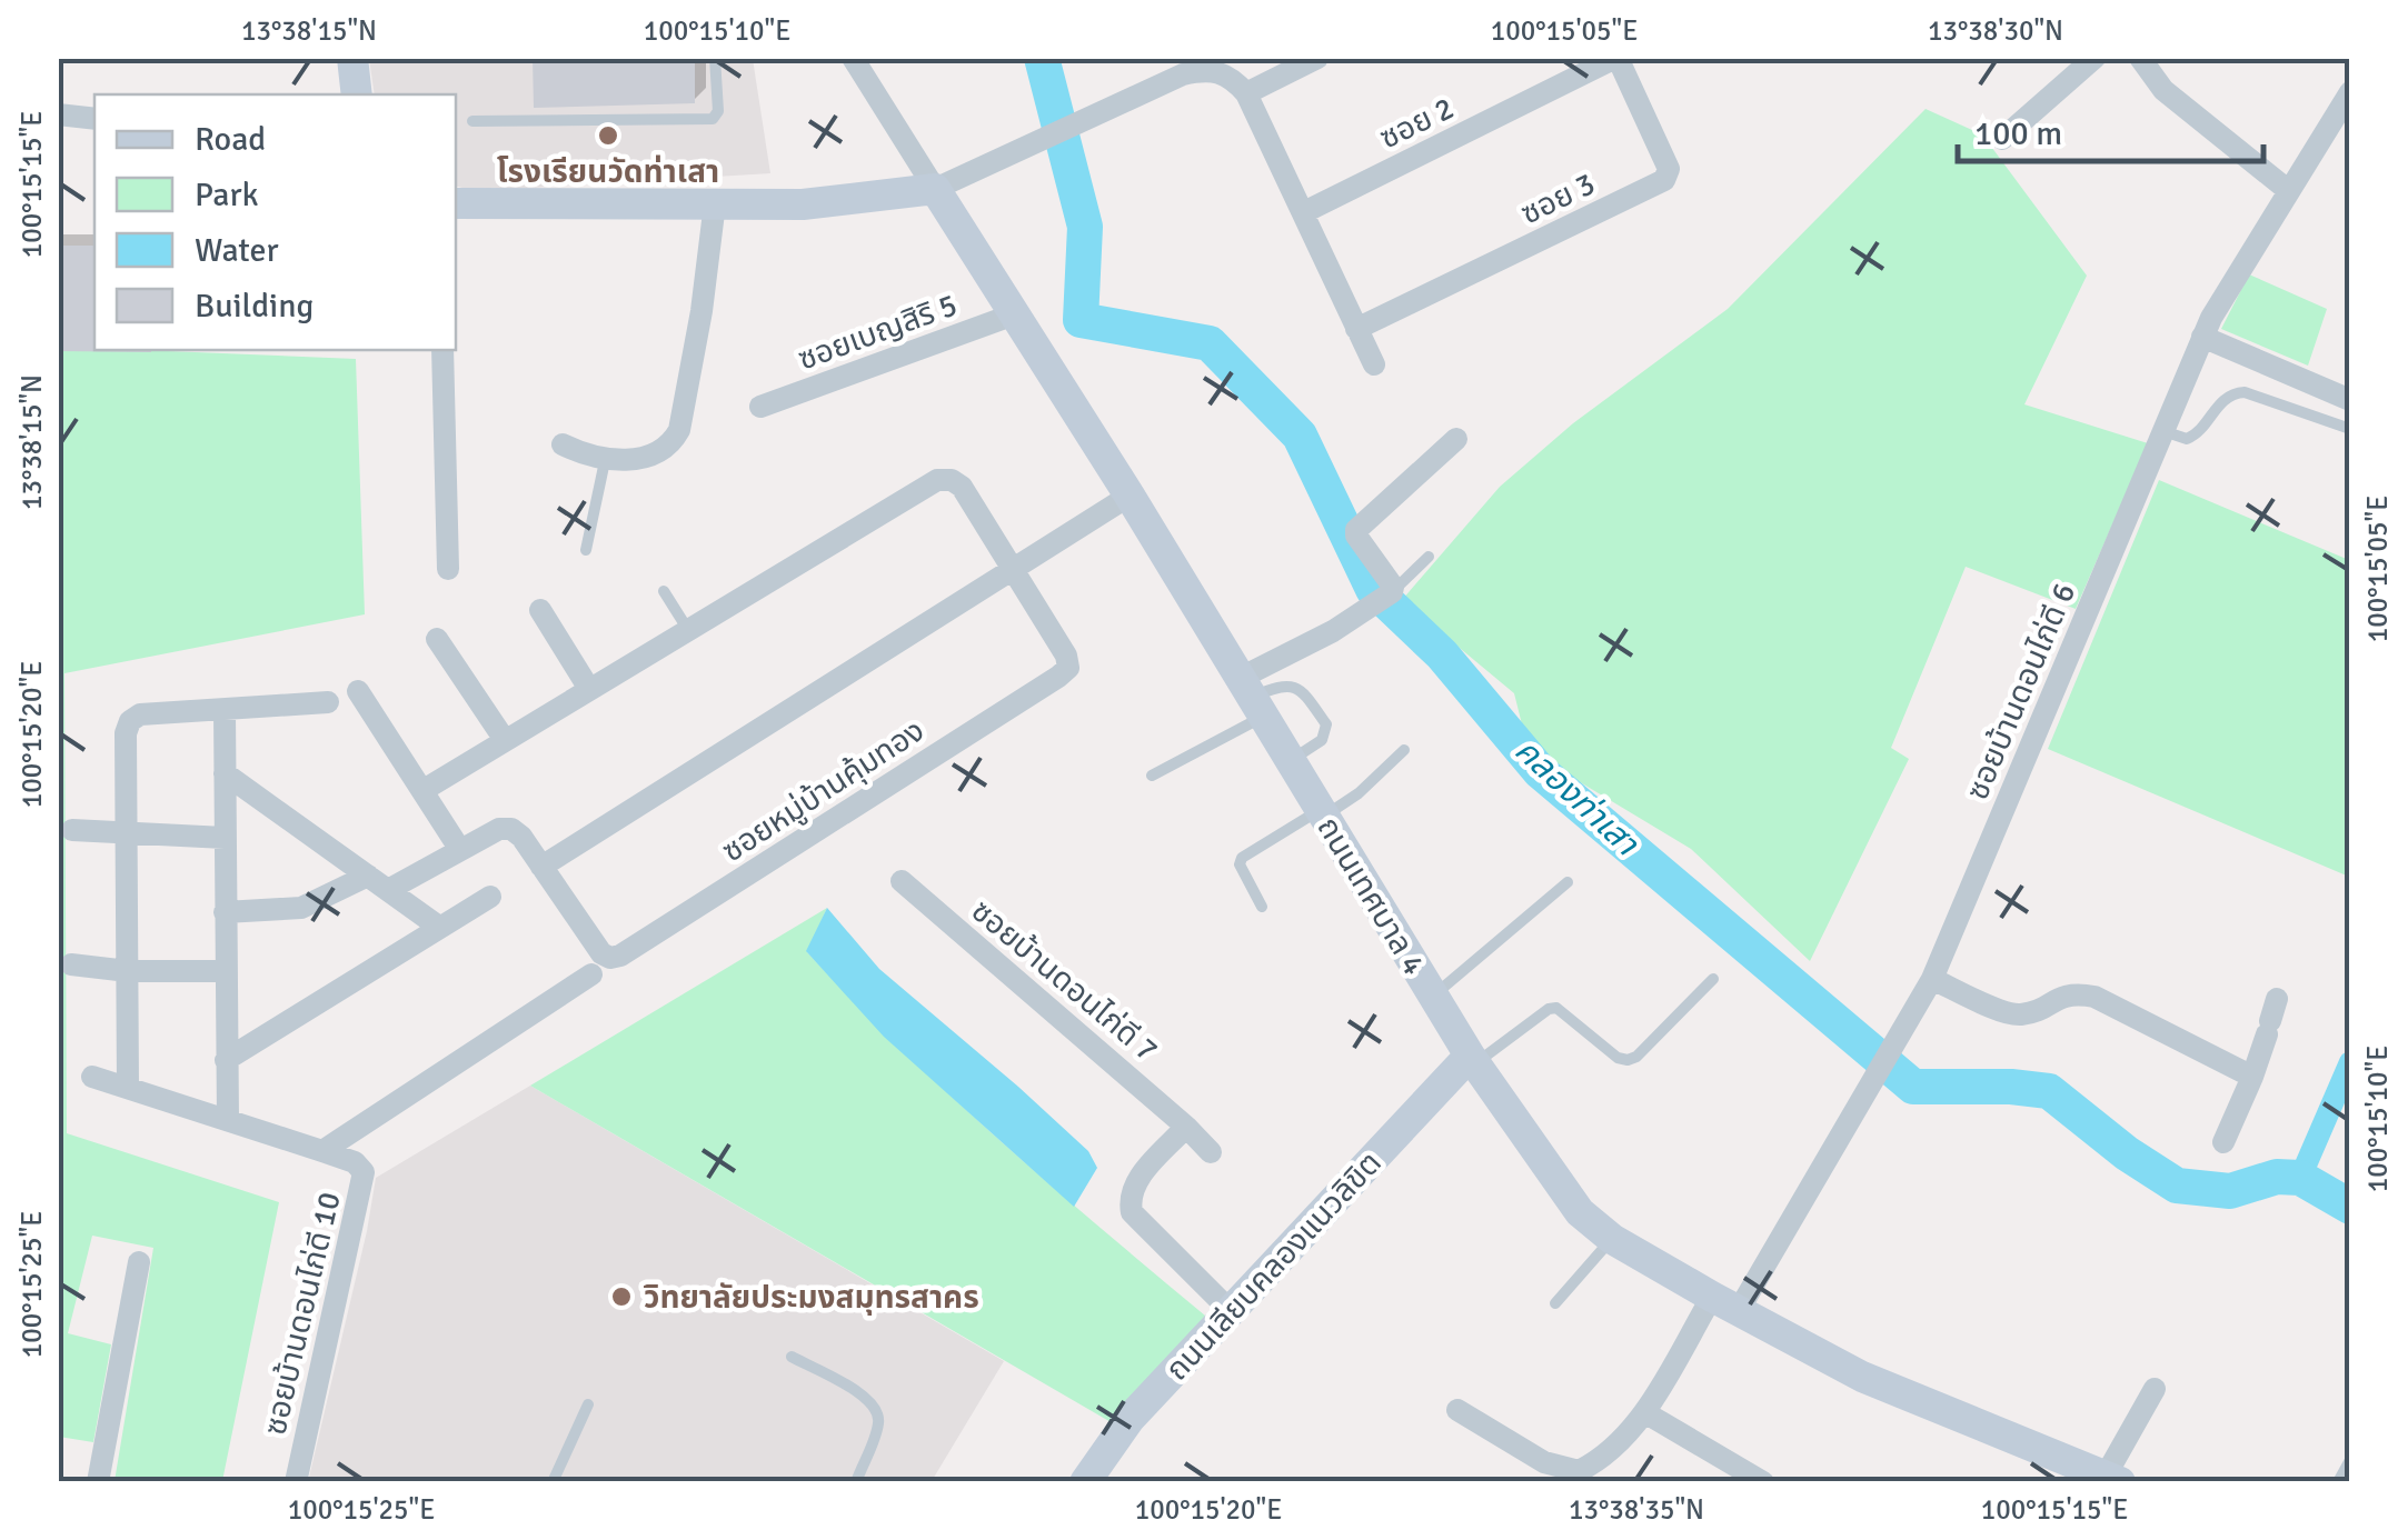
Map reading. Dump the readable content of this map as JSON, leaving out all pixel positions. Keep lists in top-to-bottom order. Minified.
{"streets":{"street":["ซอย 2","ซอย 3","ซอยเบญสิริ 5","ซอยบ้านดอนไก่ดี 6","ซอยหมู่บ้านคุ้มทอง","ถนนเทศบาล 4","ซอยบ้านดอนไก่ดี 7","ถนนเลียบคลองแนวลิขิต","ซอยบ้านดอนไก่ดี 10"]},"crossings":[["ซอย 2","ซอย 3"],["ซอยเบญสิริ 5","ถนนเทศบาล 4"],["ซอยบ้านดอนไก่ดี 6","ถนนเทศบาล 4"],["ถนนเทศบาล 4","ถนนเลียบคลองแนวลิขิต"]],"water":["คลองท่าเสา"],"places":["โรงเรียนวัดท่าเสา","วิทยาลัยประมงสมุทรสาคร"],"legend":["Road","Park","Water","Building"],"scale_bar":"100 m","coordinates":["13°38'15\"N","100°15'10\"E","100°15'05\"E","13°38'30\"N","100°15'15\"E","100°15'20\"E","100°15'25\"E","13°38'35\"N"]}
